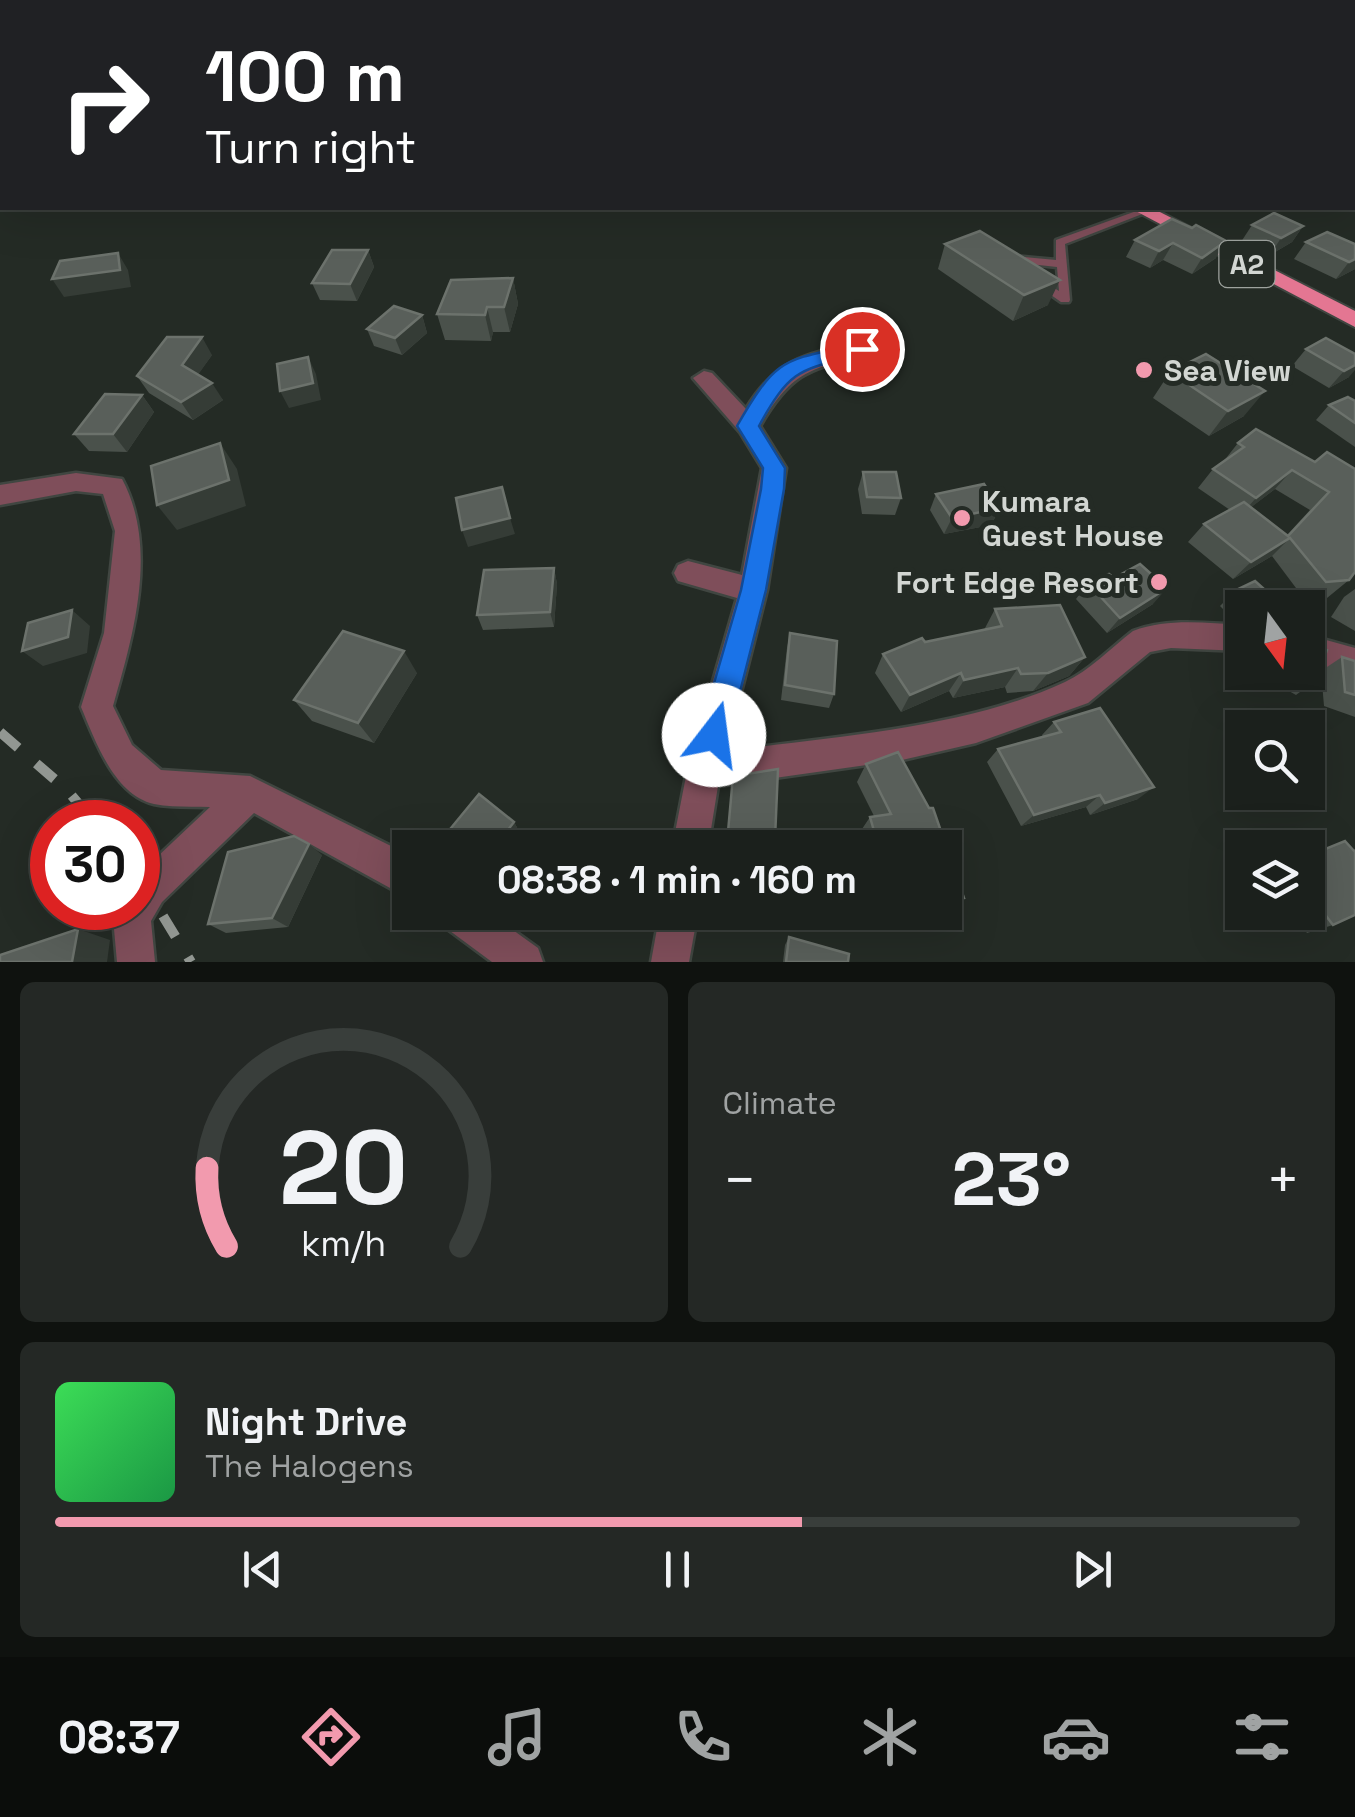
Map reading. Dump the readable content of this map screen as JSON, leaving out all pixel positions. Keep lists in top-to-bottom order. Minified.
{"streets":{"highway":["A2"]},"places":["Sea View","Kumara Guest House","Fort Edge Resort"],"north":"bottom","page":{"turn":["100 m","Turn right"],"limit":"30","trip":"08:38 · 1 min · 160 m","tile":"Climate","heat":["−","23°","+"],"song":["Night Drive","The Halogens"],"tabs":"08:37","gauge":["20","km/h"]}}
